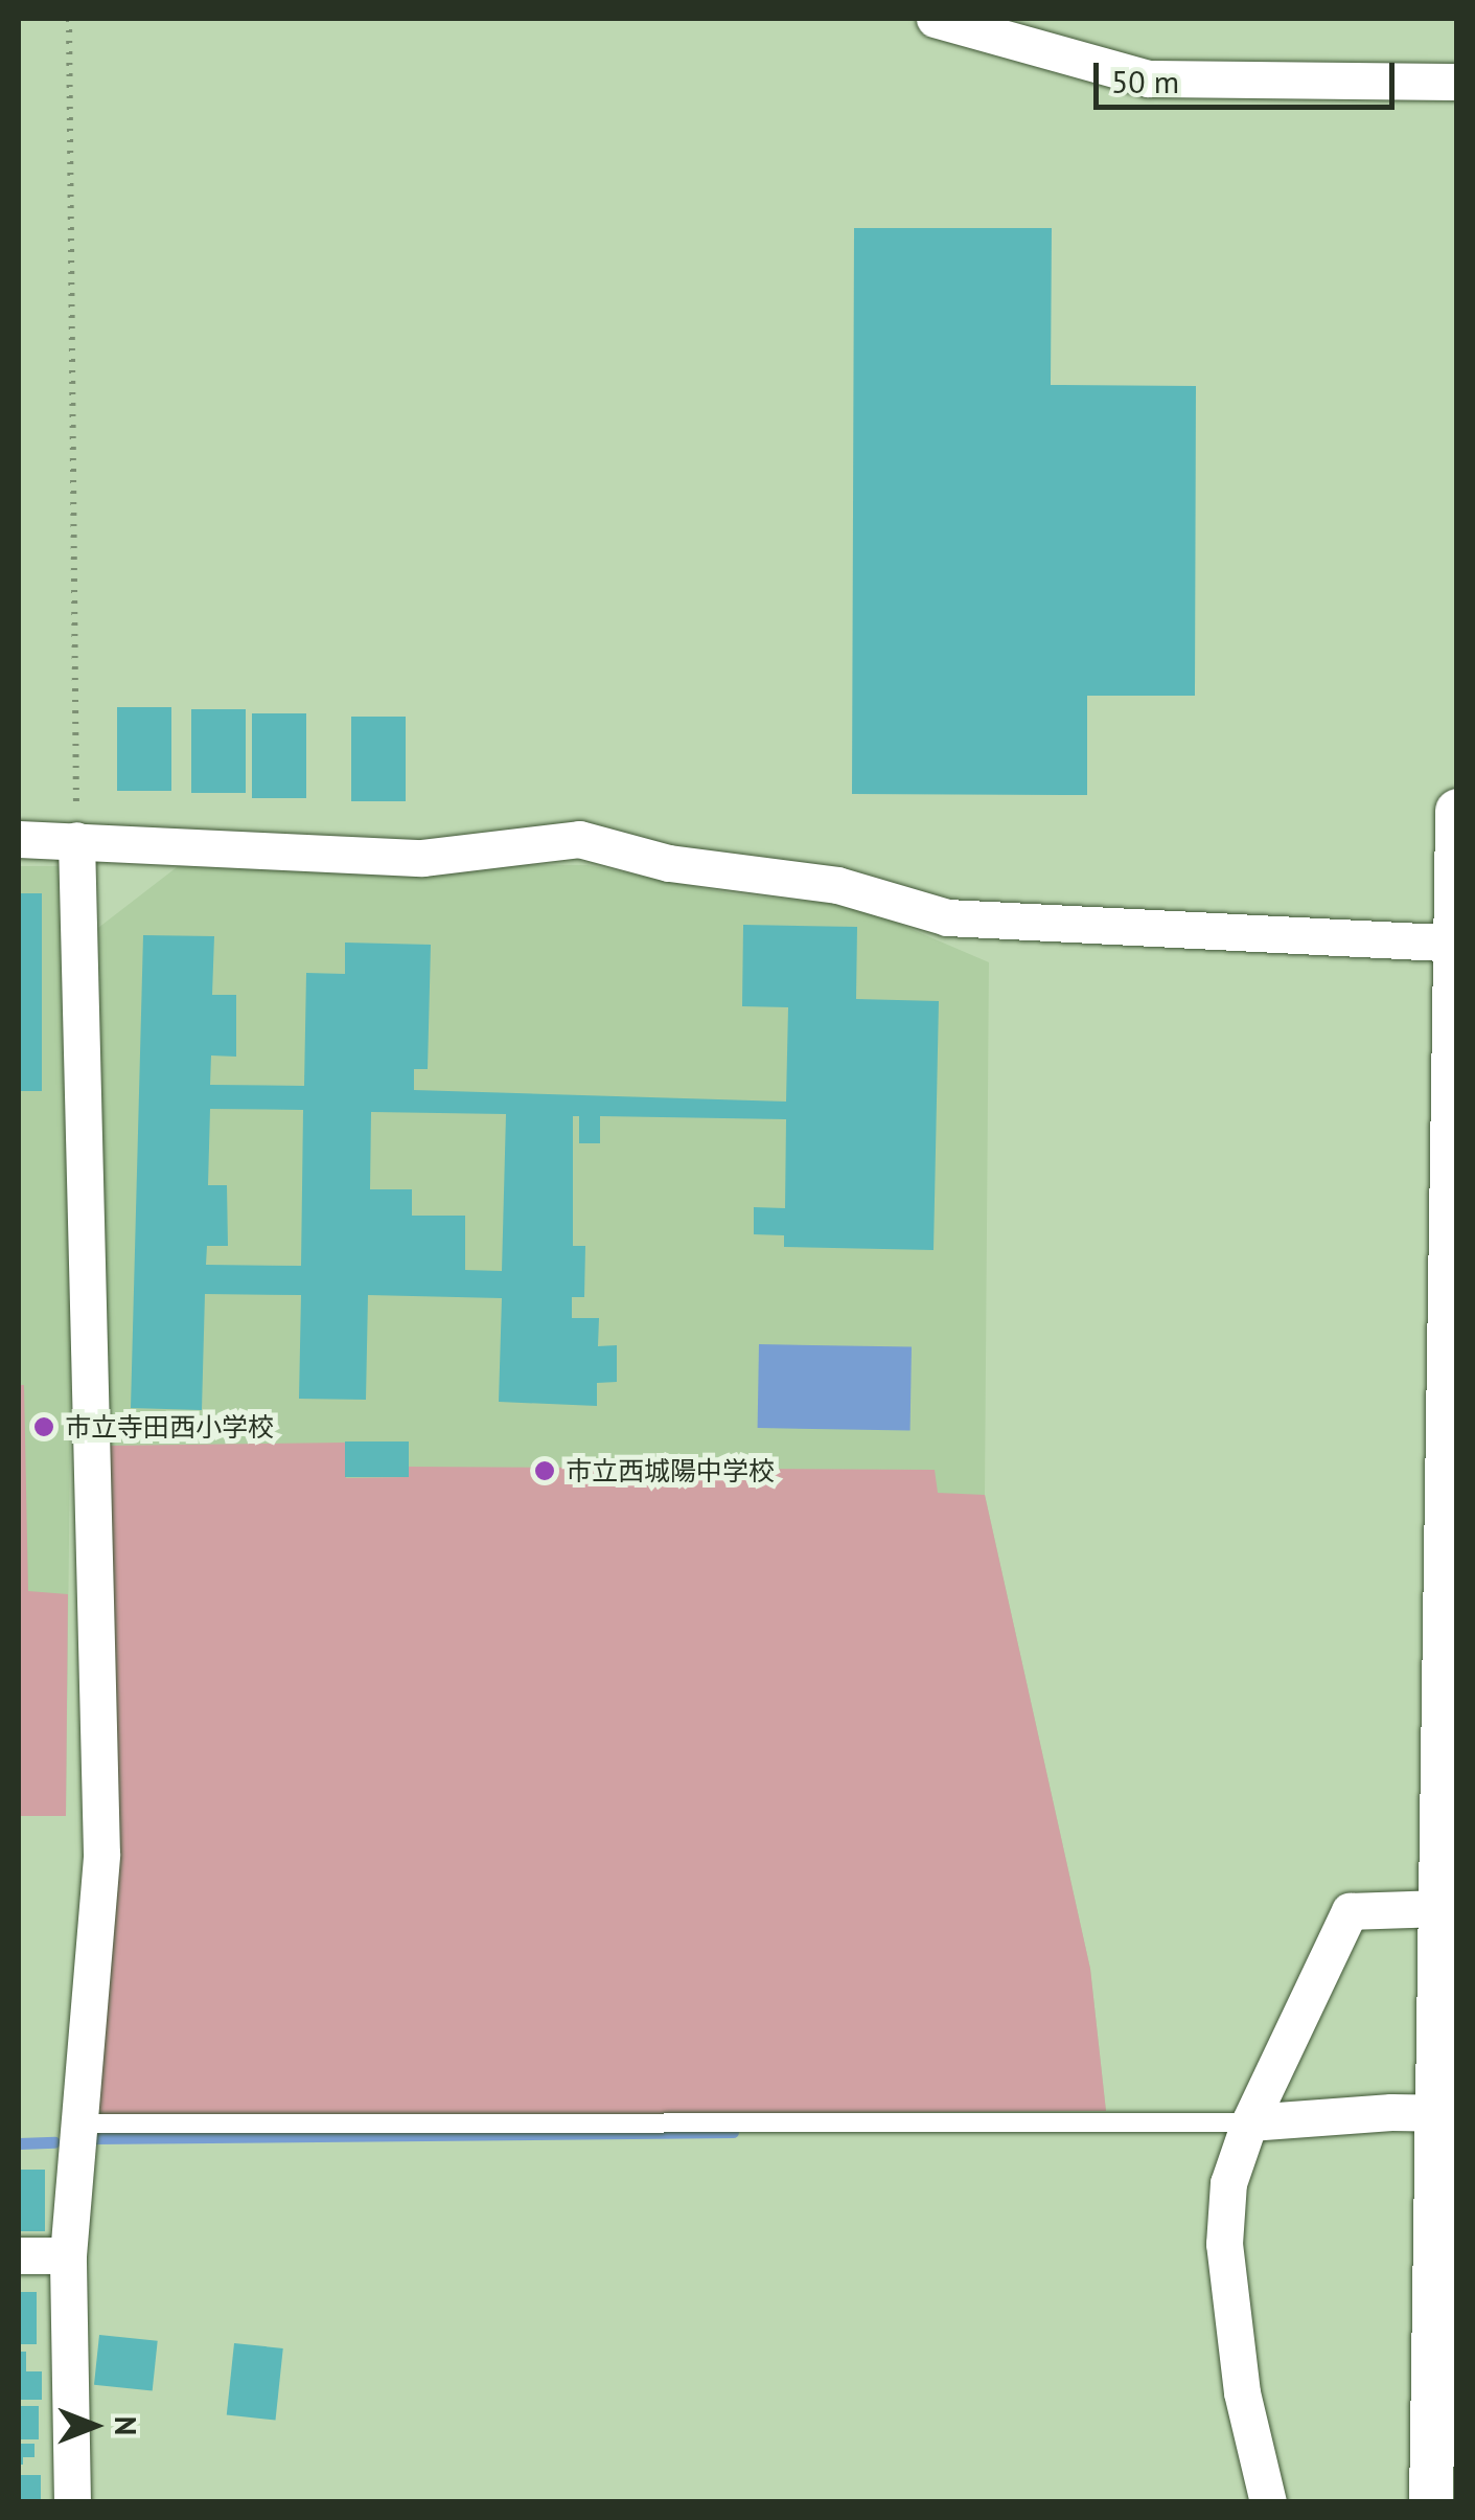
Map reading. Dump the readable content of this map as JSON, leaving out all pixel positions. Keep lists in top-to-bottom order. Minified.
{"places":["市立寺田西小学校","市立西城陽中学校"],"scale_bar":"50 m","north":"right"}
